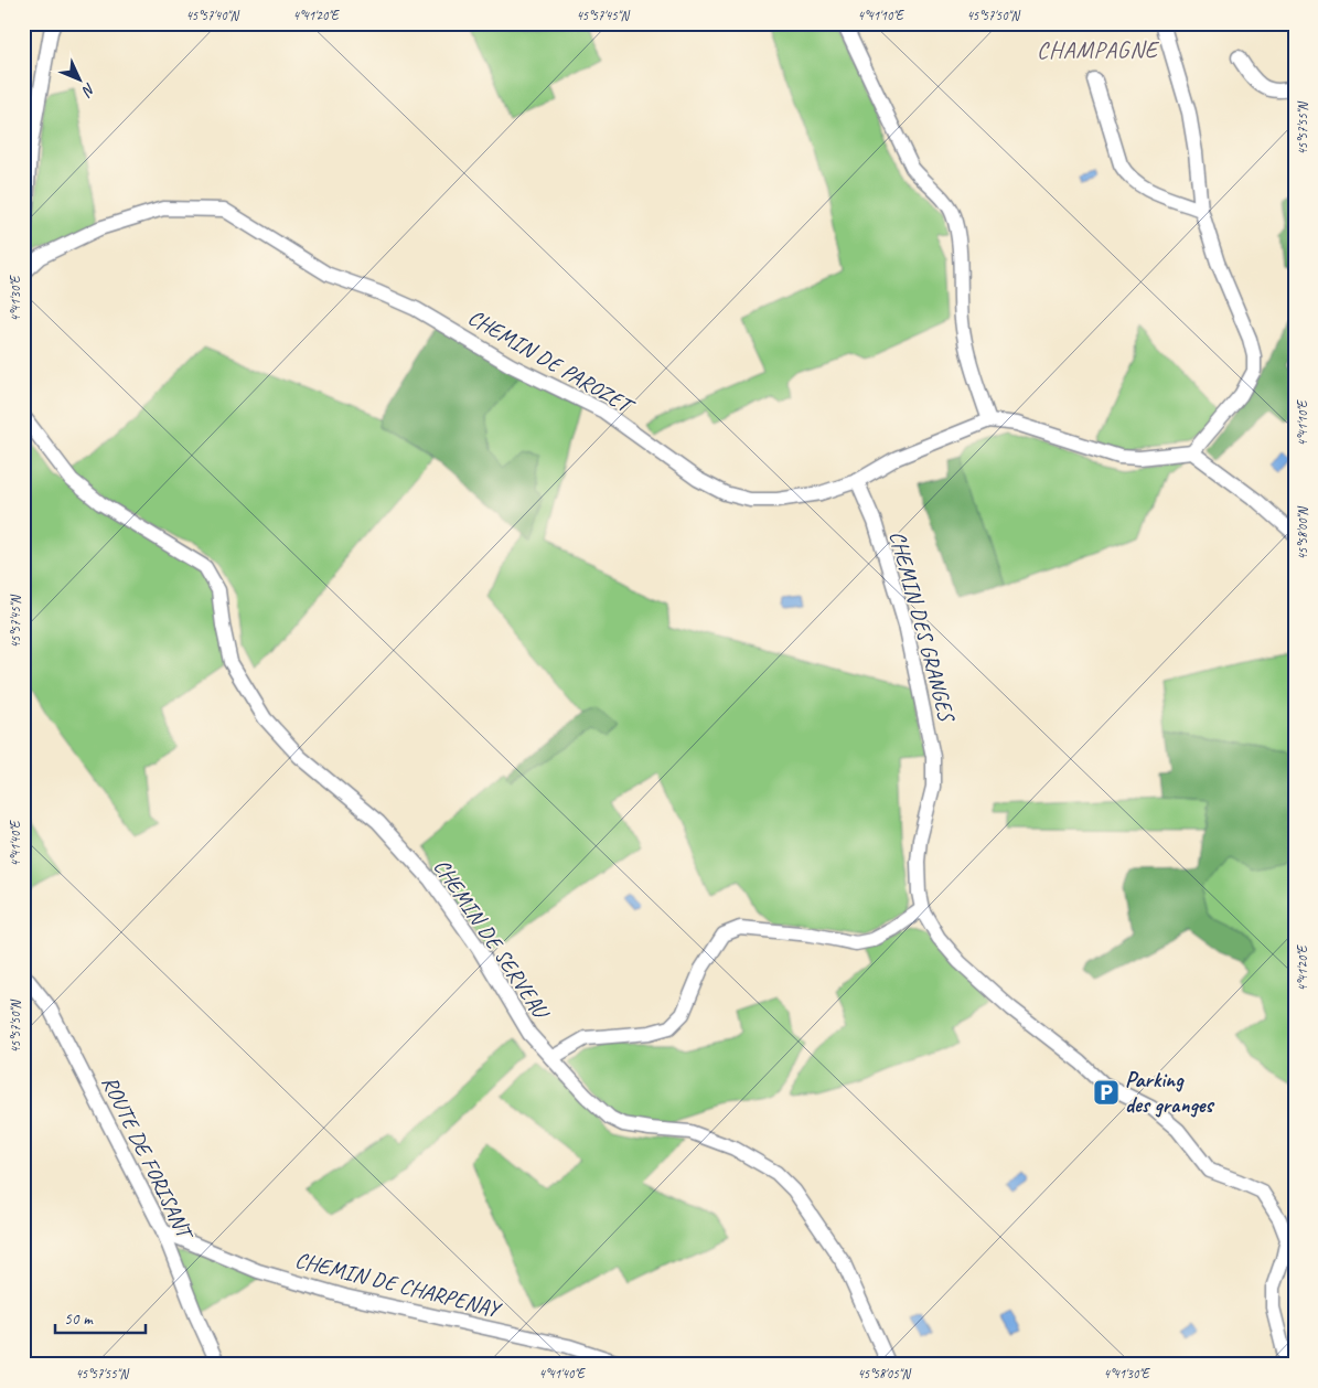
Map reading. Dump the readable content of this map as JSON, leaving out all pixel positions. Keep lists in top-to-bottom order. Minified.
{"streets":{"street":["CHEMIN DE PAROZET","CHEMIN DES GRANGES","CHEMIN DE SERVEAU","ROUTE DE FORISANT","CHEMIN DE CHARPENAY"]},"crossings":[["CHEMIN DE PAROZET","CHEMIN DES GRANGES"],["ROUTE DE FORISANT","CHEMIN DE CHARPENAY"]],"districts":["CHAMPAGNE"],"places":{"parking":["Parking des granges"]},"scale_bar":"50 m","north":"bottom right","coordinates":["45°57'40\"N","4°41'20\"E","45°57'45\"N","4°41'10\"E","45°57'50\"N","45°57'55\"N","4°41'30\"E","45°58'00\"N","4°41'40\"E","45°58'05\"N"]}
